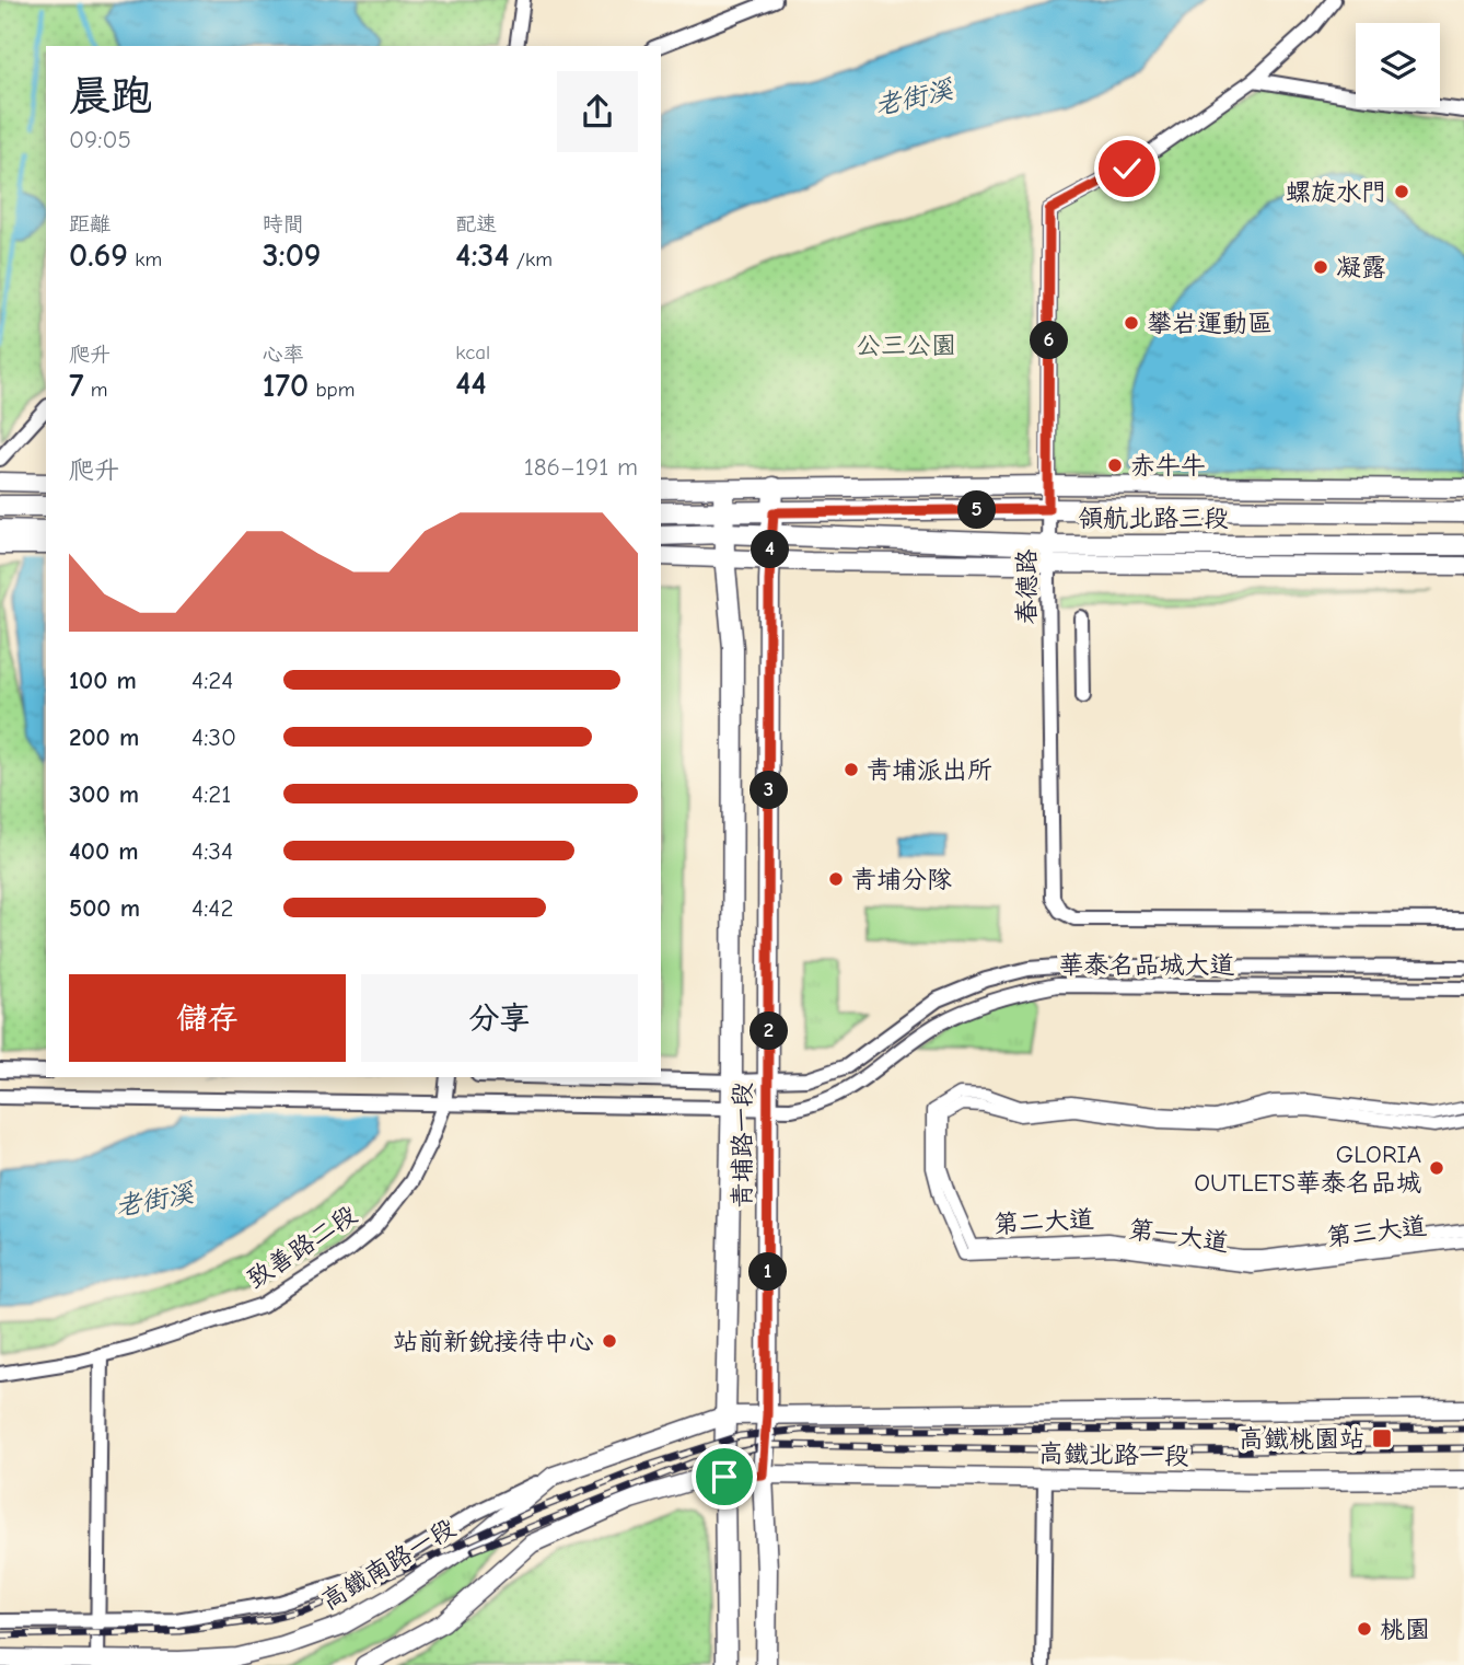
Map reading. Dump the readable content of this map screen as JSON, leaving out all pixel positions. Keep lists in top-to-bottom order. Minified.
{"streets":{"main road":["領航北路三段","青埔路一段"],"street":["春德路","華泰名品城大道","第二大道","第三大道","第一大道","致善路二段","高鐵北路一段","高鐵南路一段"]},"crossings":[["領航北路三段","春德路"],["領航北路三段","青埔路一段"],["華泰名品城大道","青埔路一段"],["華泰名品城大道","致善路二段"],["青埔路一段","高鐵北路一段"],["青埔路一段","高鐵南路一段"],["第二大道","第三大道"],["第二大道","第一大道"],["第三大道","第一大道"],["高鐵北路一段","高鐵南路一段"]],"water":["老街溪"],"parks":["公三公園"],"places":{"other":["螺旋水門","凝露","攀岩運動區","赤牛牛","青埔派出所","青埔分隊","GLORIA OUTLETS華泰名品城","站前新銳接待中心","桃園"],"transit":["高鐵桃園站"]},"page":{"heading":["晨跑","09:05"],"stats":[["距離","0.69 km"],["時間","3:09"],["配速","4:34 /km"],["爬升","7 m"],["心率","170 bpm"],["kcal","44"]],"pins":["6","5","4","3","2","1"],"chart":["爬升","186–191 m"],"list":[{"name":"100 m","note":"4:24"},{"name":"200 m","note":"4:30"},{"name":"300 m","note":"4:21"},{"name":"400 m","note":"4:34"},{"name":"500 m","note":"4:42"}],"buttons":["儲存","分享"]}}
